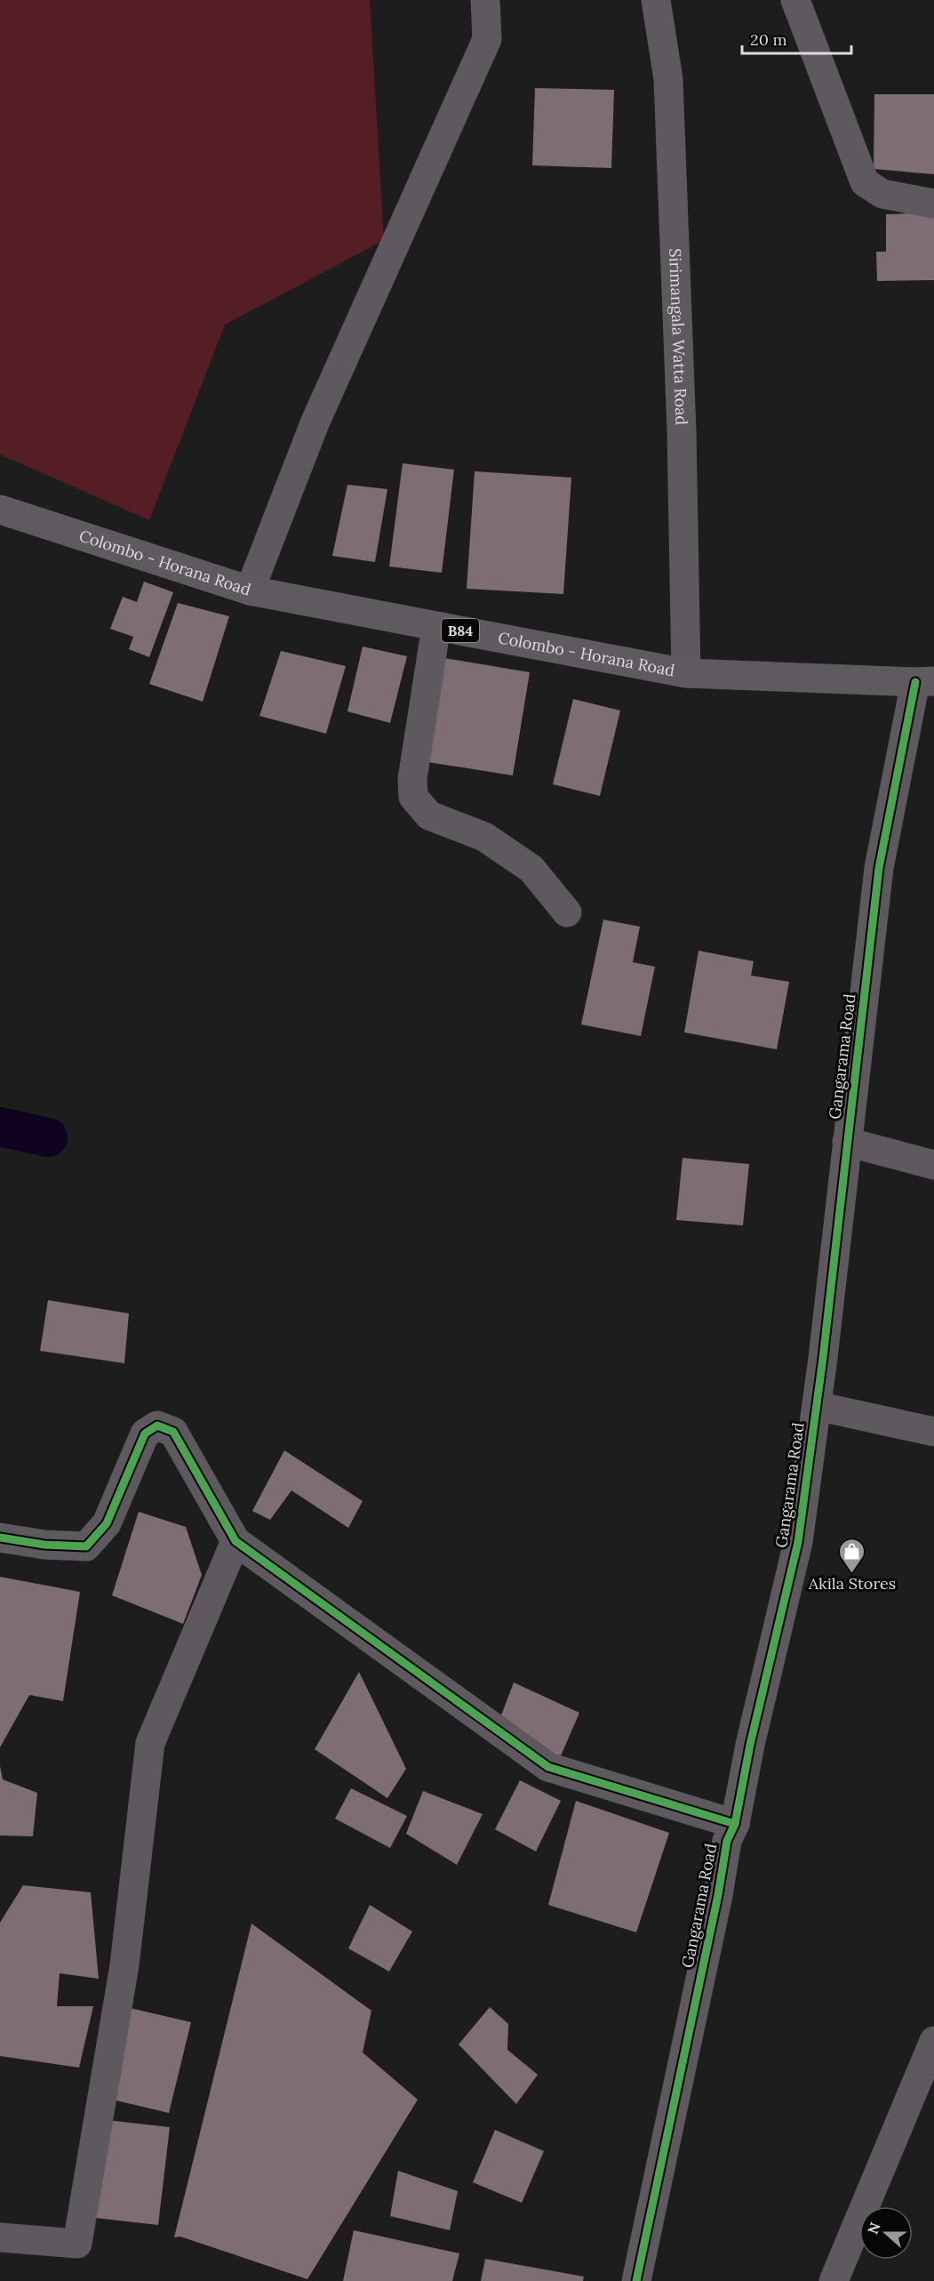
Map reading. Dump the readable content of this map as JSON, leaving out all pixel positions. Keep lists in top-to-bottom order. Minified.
{"streets":{"main road":["Colombo - Horana Road","B84"],"street":["Sirimangala Watta Road","Gangarama Road"]},"crossings":[["Sirimangala Watta Road","Colombo - Horana Road"],["Colombo - Horana Road","Gangarama Road"]],"places":{"shop":["Akila Stores"]},"scale_bar":"20 m","north":"left"}
